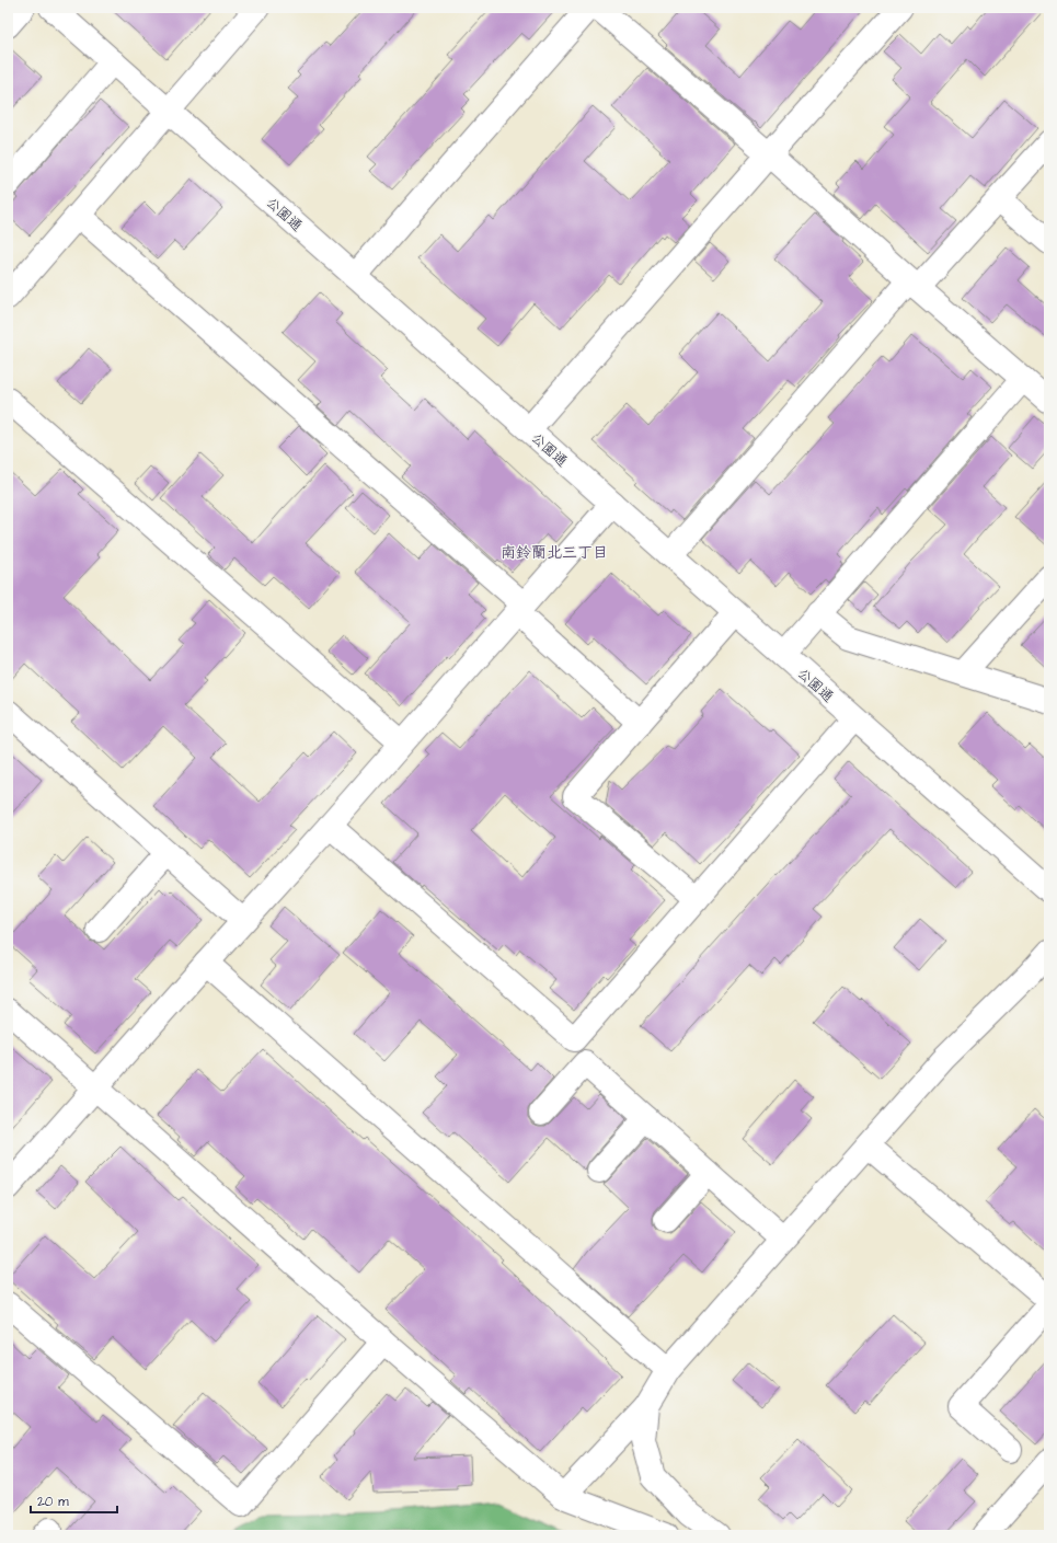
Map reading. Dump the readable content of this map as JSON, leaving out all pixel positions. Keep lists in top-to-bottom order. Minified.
{"streets":{"street":["公園通"]},"districts":["南鈴蘭北三丁目"],"scale_bar":"20 m"}
